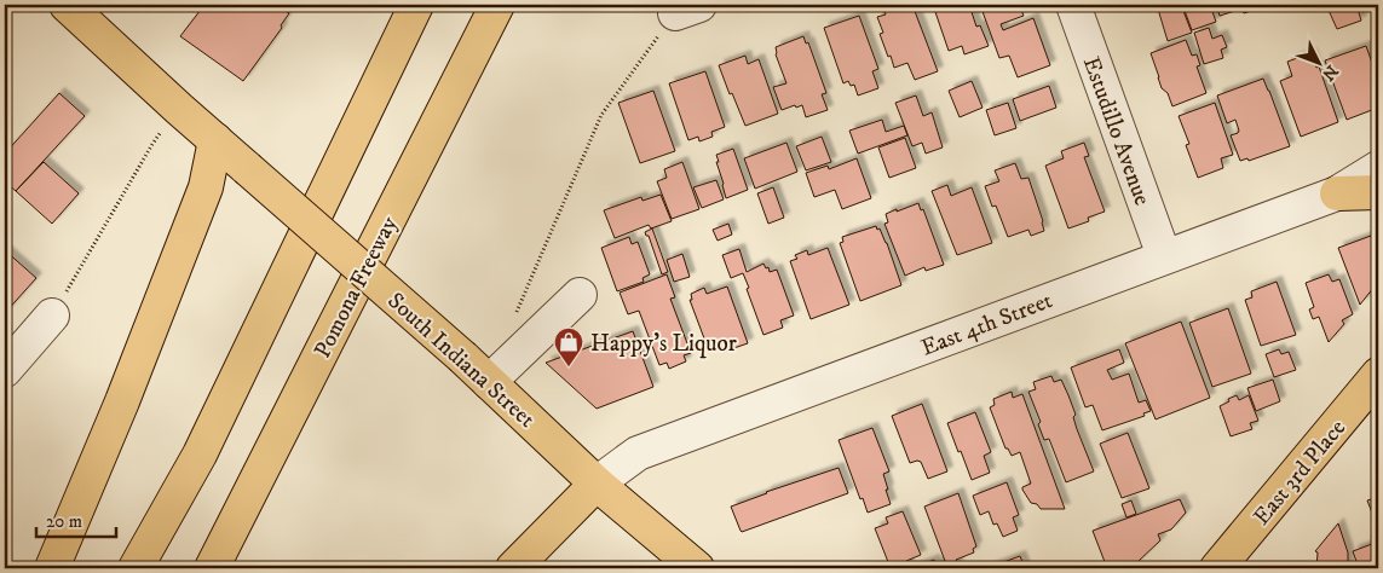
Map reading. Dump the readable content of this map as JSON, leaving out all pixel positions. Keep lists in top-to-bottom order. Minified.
{"streets":{"main road":["Pomona Freeway","South Indiana Street","East 3rd Place"],"street":["Estudillo Avenue","East 4th Street"]},"crossings":[["Estudillo Avenue","East 4th Street"],["East 4th Street","South Indiana Street"]],"places":{"shop":["Happy's Liquor"]},"scale_bar":"20 m","north":"bottom right"}
